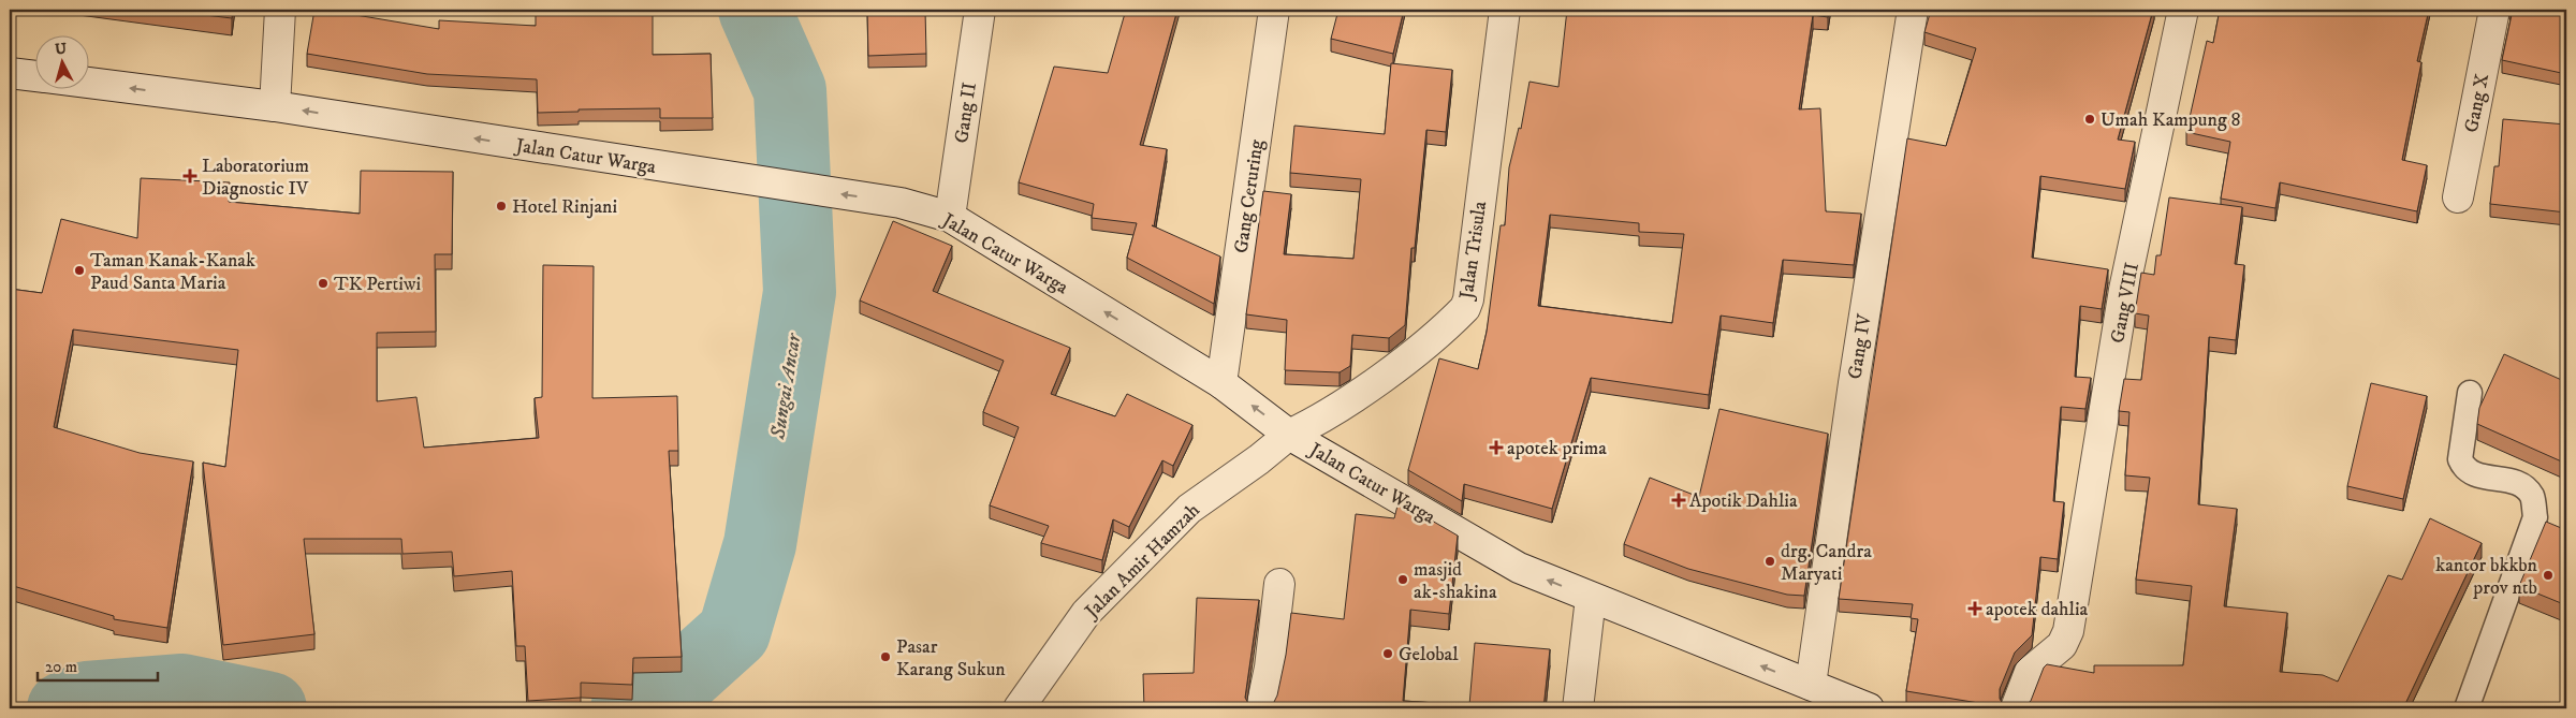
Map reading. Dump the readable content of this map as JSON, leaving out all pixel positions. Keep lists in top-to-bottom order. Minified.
{"streets":{"street":["Gang X","Gang II","Jalan Catur Warga","Gang Ceruring","Jalan Trisula","Gang VIII","Gang IV","Jalan Amir Hamzah"]},"crossings":[["Gang II","Jalan Catur Warga"],["Jalan Catur Warga","Gang Ceruring"],["Jalan Catur Warga","Jalan Trisula"],["Jalan Catur Warga","Gang IV"],["Jalan Catur Warga","Jalan Amir Hamzah"],["Jalan Trisula","Jalan Amir Hamzah"]],"one_way":["Jalan Catur Warga"],"water":["Sungai Ancar"],"places":{"other":["Umah Kampung 8","Hotel Rinjani","Taman Kanak-Kanak Paud Santa Maria","TK Pertiwi","drg. Candra Maryati","kantor bkkbn prov ntb","masjid ak-shakina","Gelobal","Pasar Karang Sukun"],"health":["Laboratorium Diagnostic IV","apotek prima","Apotik Dahlia","apotek dahlia"]},"scale_bar":"20 m","north":"top"}
